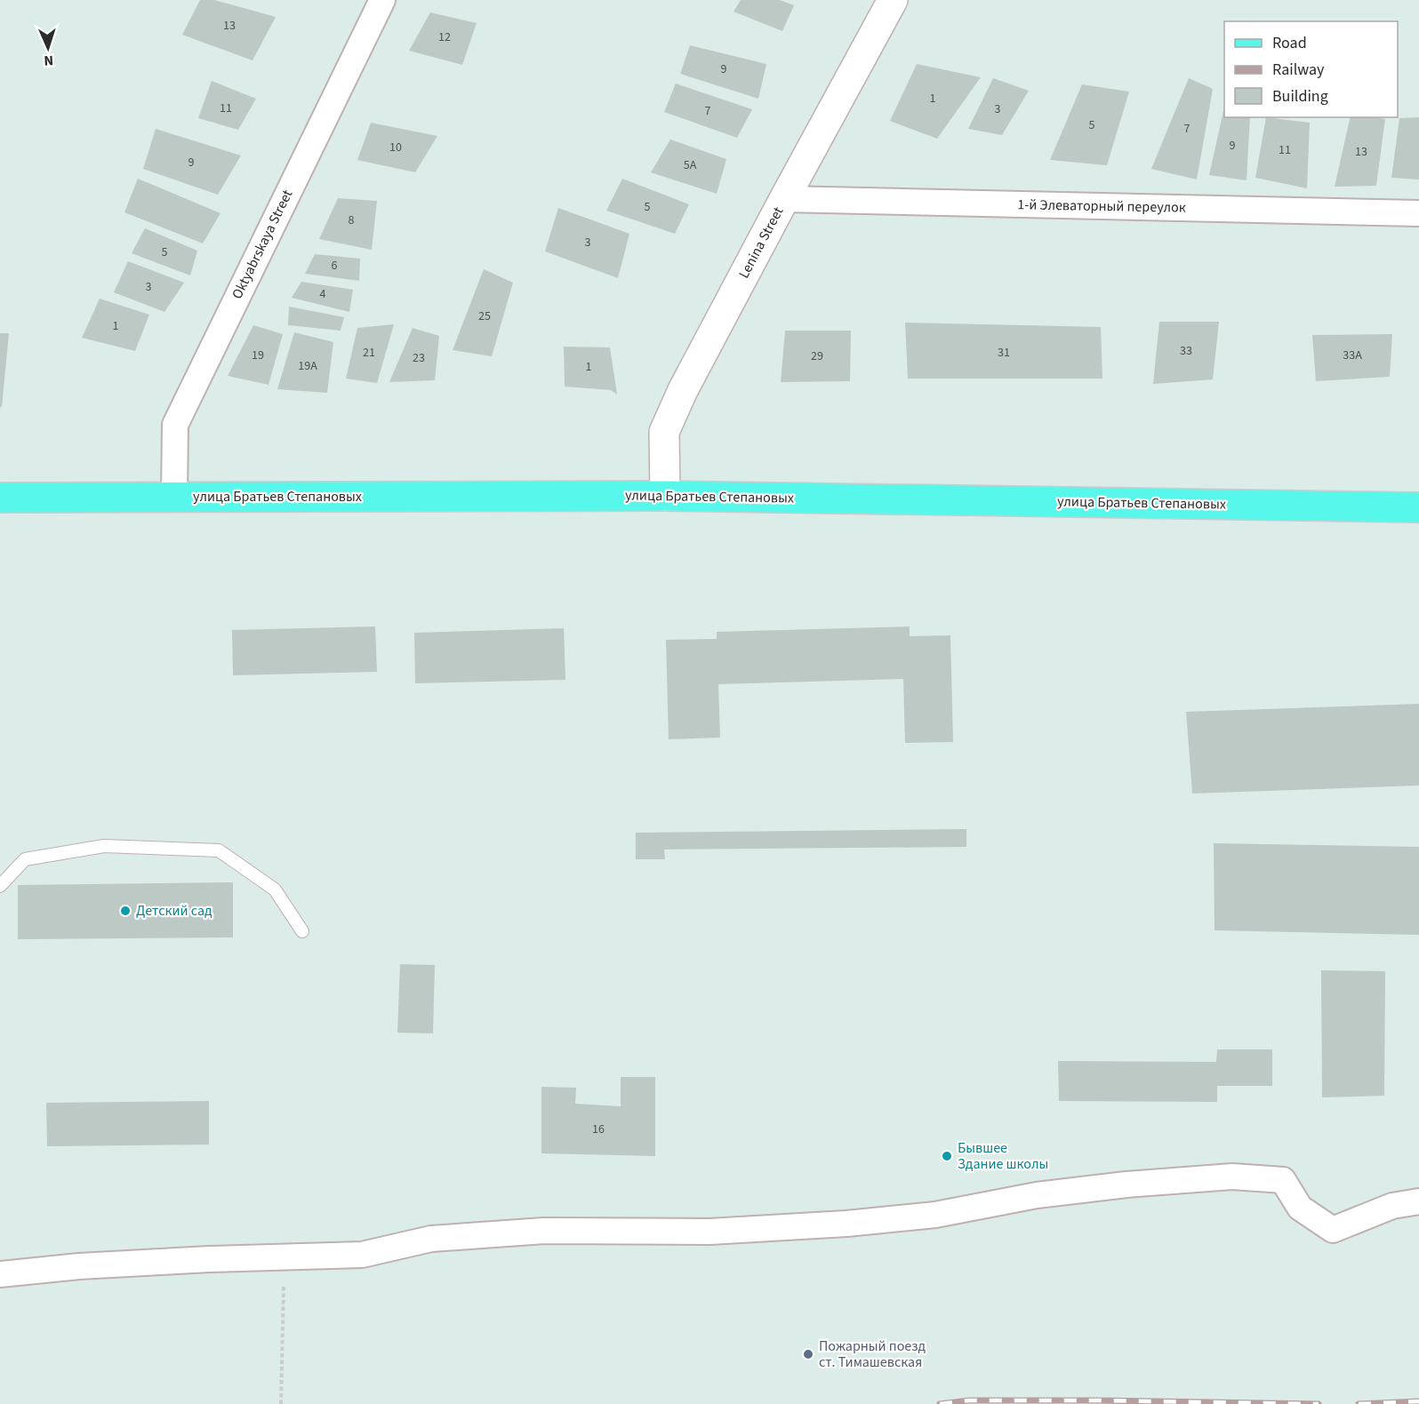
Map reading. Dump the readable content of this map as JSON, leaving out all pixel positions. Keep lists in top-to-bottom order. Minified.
{"streets":{"main road":["Lenina Street","улица Братьев Степановых"],"street":["1-й Элеваторный переулок","Oktyabrskaya Street"]},"crossings":[["1-й Элеваторный переулок","Lenina Street"],["Lenina Street","улица Братьев Степановых"],["Oktyabrskaya Street","улица Братьев Степановых"]],"places":["Детский сад","Бывшее Здание школы","Пожарный поезд ст. Тимашевская"],"house_numbers":["13","12","9","1","11","3","7","5","7","9","10","11","13","9","5А","5","8","3","5","6","3","4","25","1","33","21","31","19","33А","29","23","19А","1","16"],"legend":["Road","Railway","Building"],"north":"bottom"}
